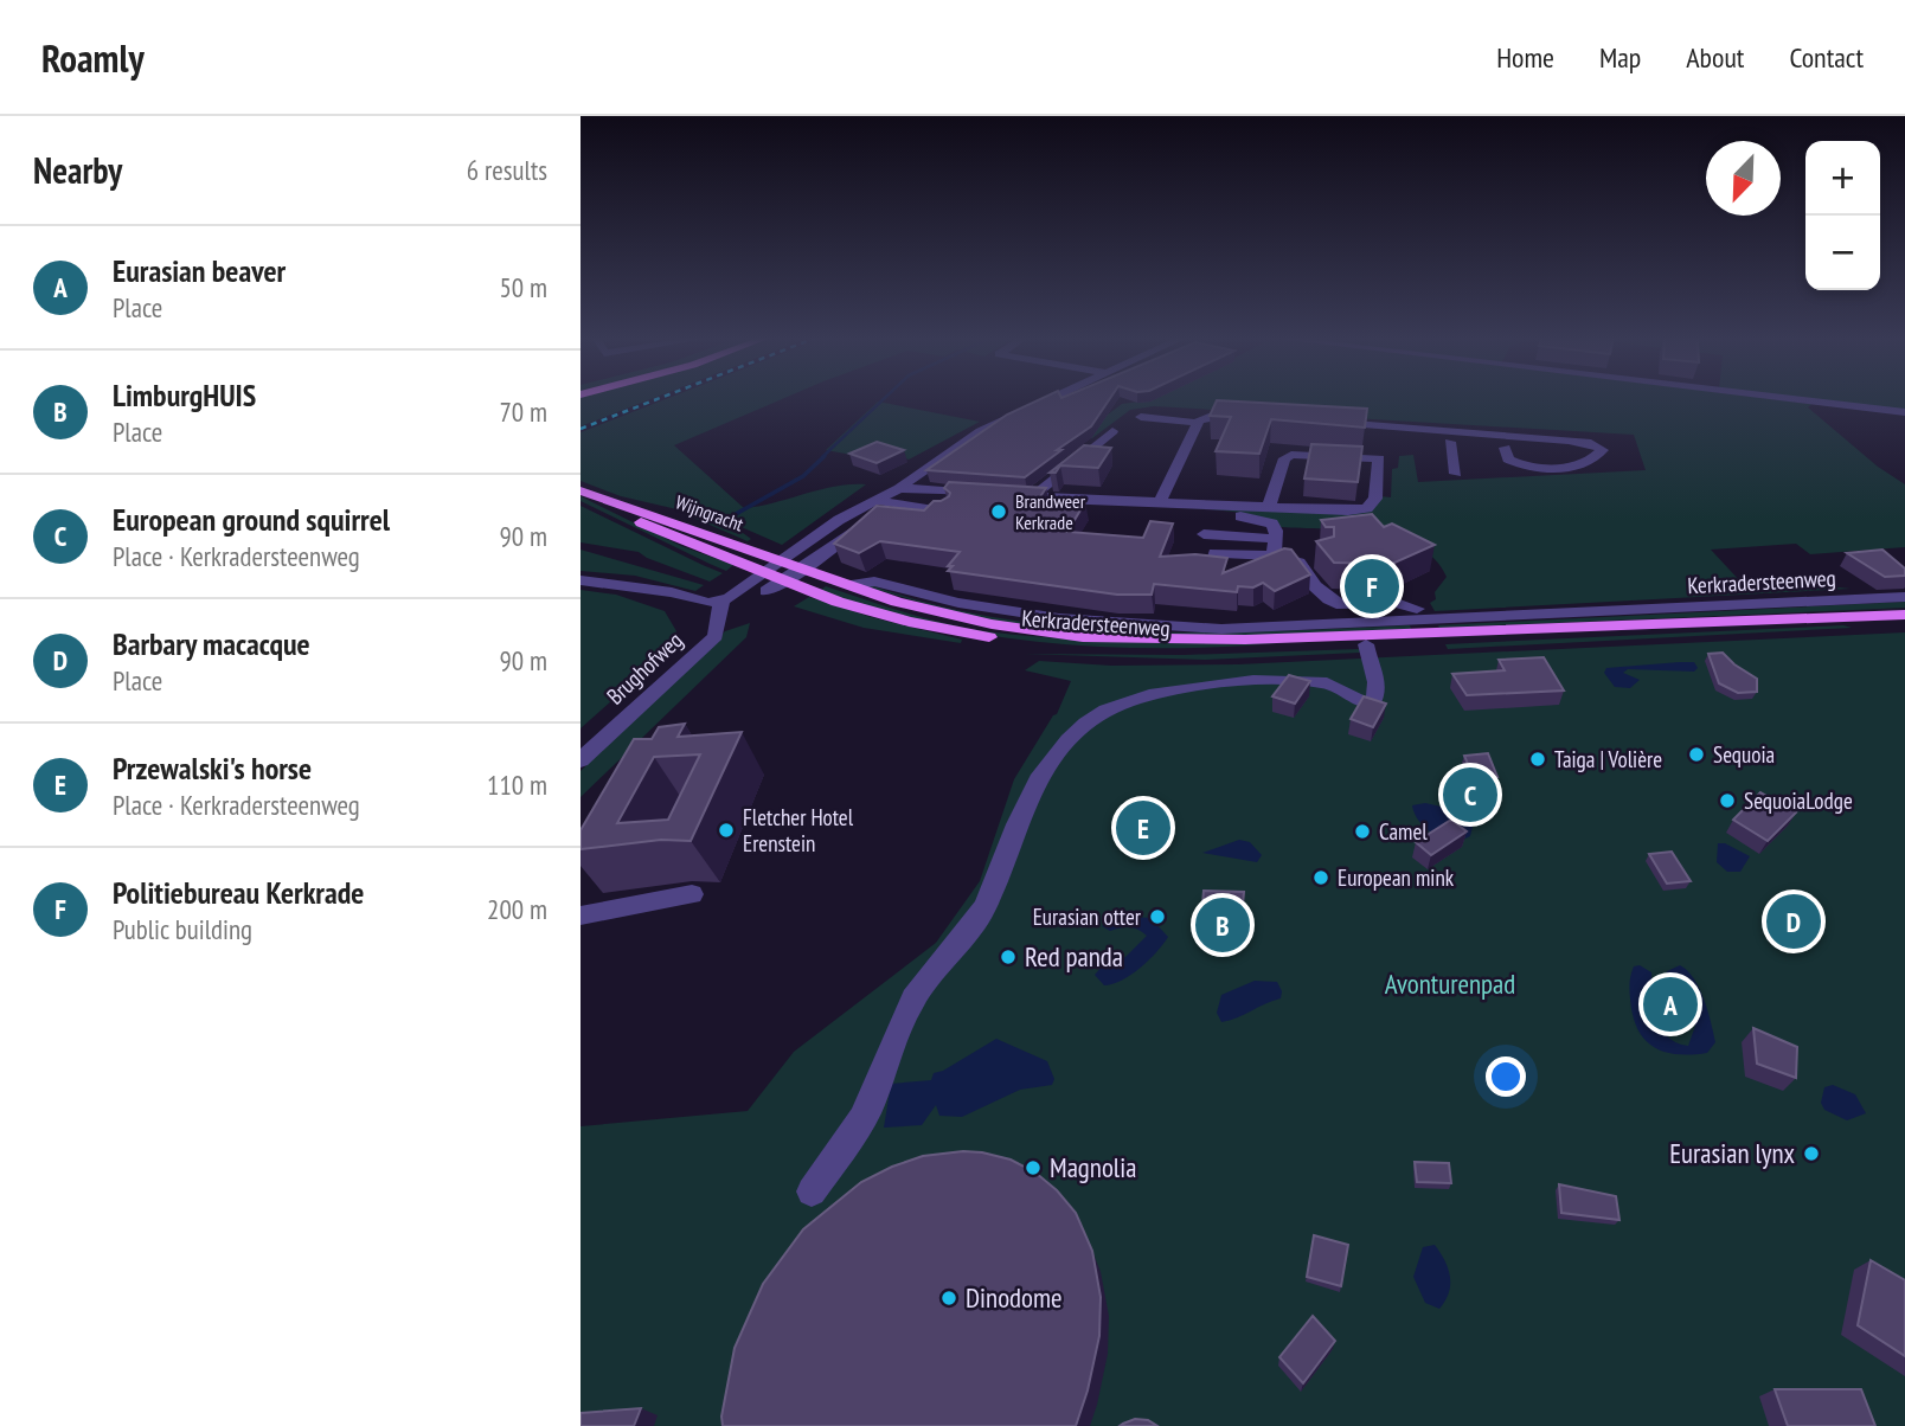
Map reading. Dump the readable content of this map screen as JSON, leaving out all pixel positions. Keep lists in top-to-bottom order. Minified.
{"streets":{"main road":["Wijngracht","Kerkradersteenweg"],"street":["Brughofweg"]},"crossings":[["Wijngracht","Kerkradersteenweg"]],"parks":["Avonturenpad"],"places":["Brandweer Kerkrade","Sequoia","Taiga | Volière","SequoiaLodge","Fletcher Hotel Erenstein","Camel","European mink","Eurasian otter","Red panda","Eurasian lynx","Magnolia","Dinodome"],"north":"bottom left","page":{"header":"Roamly","nav":["Home","Map","About","Contact"],"heading":["Nearby","6 results"],"map_buttons":["+","−"],"list":[{"mark":"A","name":"Eurasian beaver","note":"Place","value":"50 m"},{"mark":"B","name":"LimburgHUIS","note":"Place","value":"70 m"},{"mark":"C","name":"European ground squirrel","note":"Place · Kerkradersteenweg","value":"90 m"},{"mark":"D","name":"Barbary macacque","note":"Place","value":"90 m"},{"mark":"E","name":"Przewalski's horse","note":"Place · Kerkradersteenweg","value":"110 m"},{"mark":"F","name":"Politiebureau Kerkrade","note":"Public building","value":"200 m"}],"pins":["F","C","E","D","B","A"]}}
